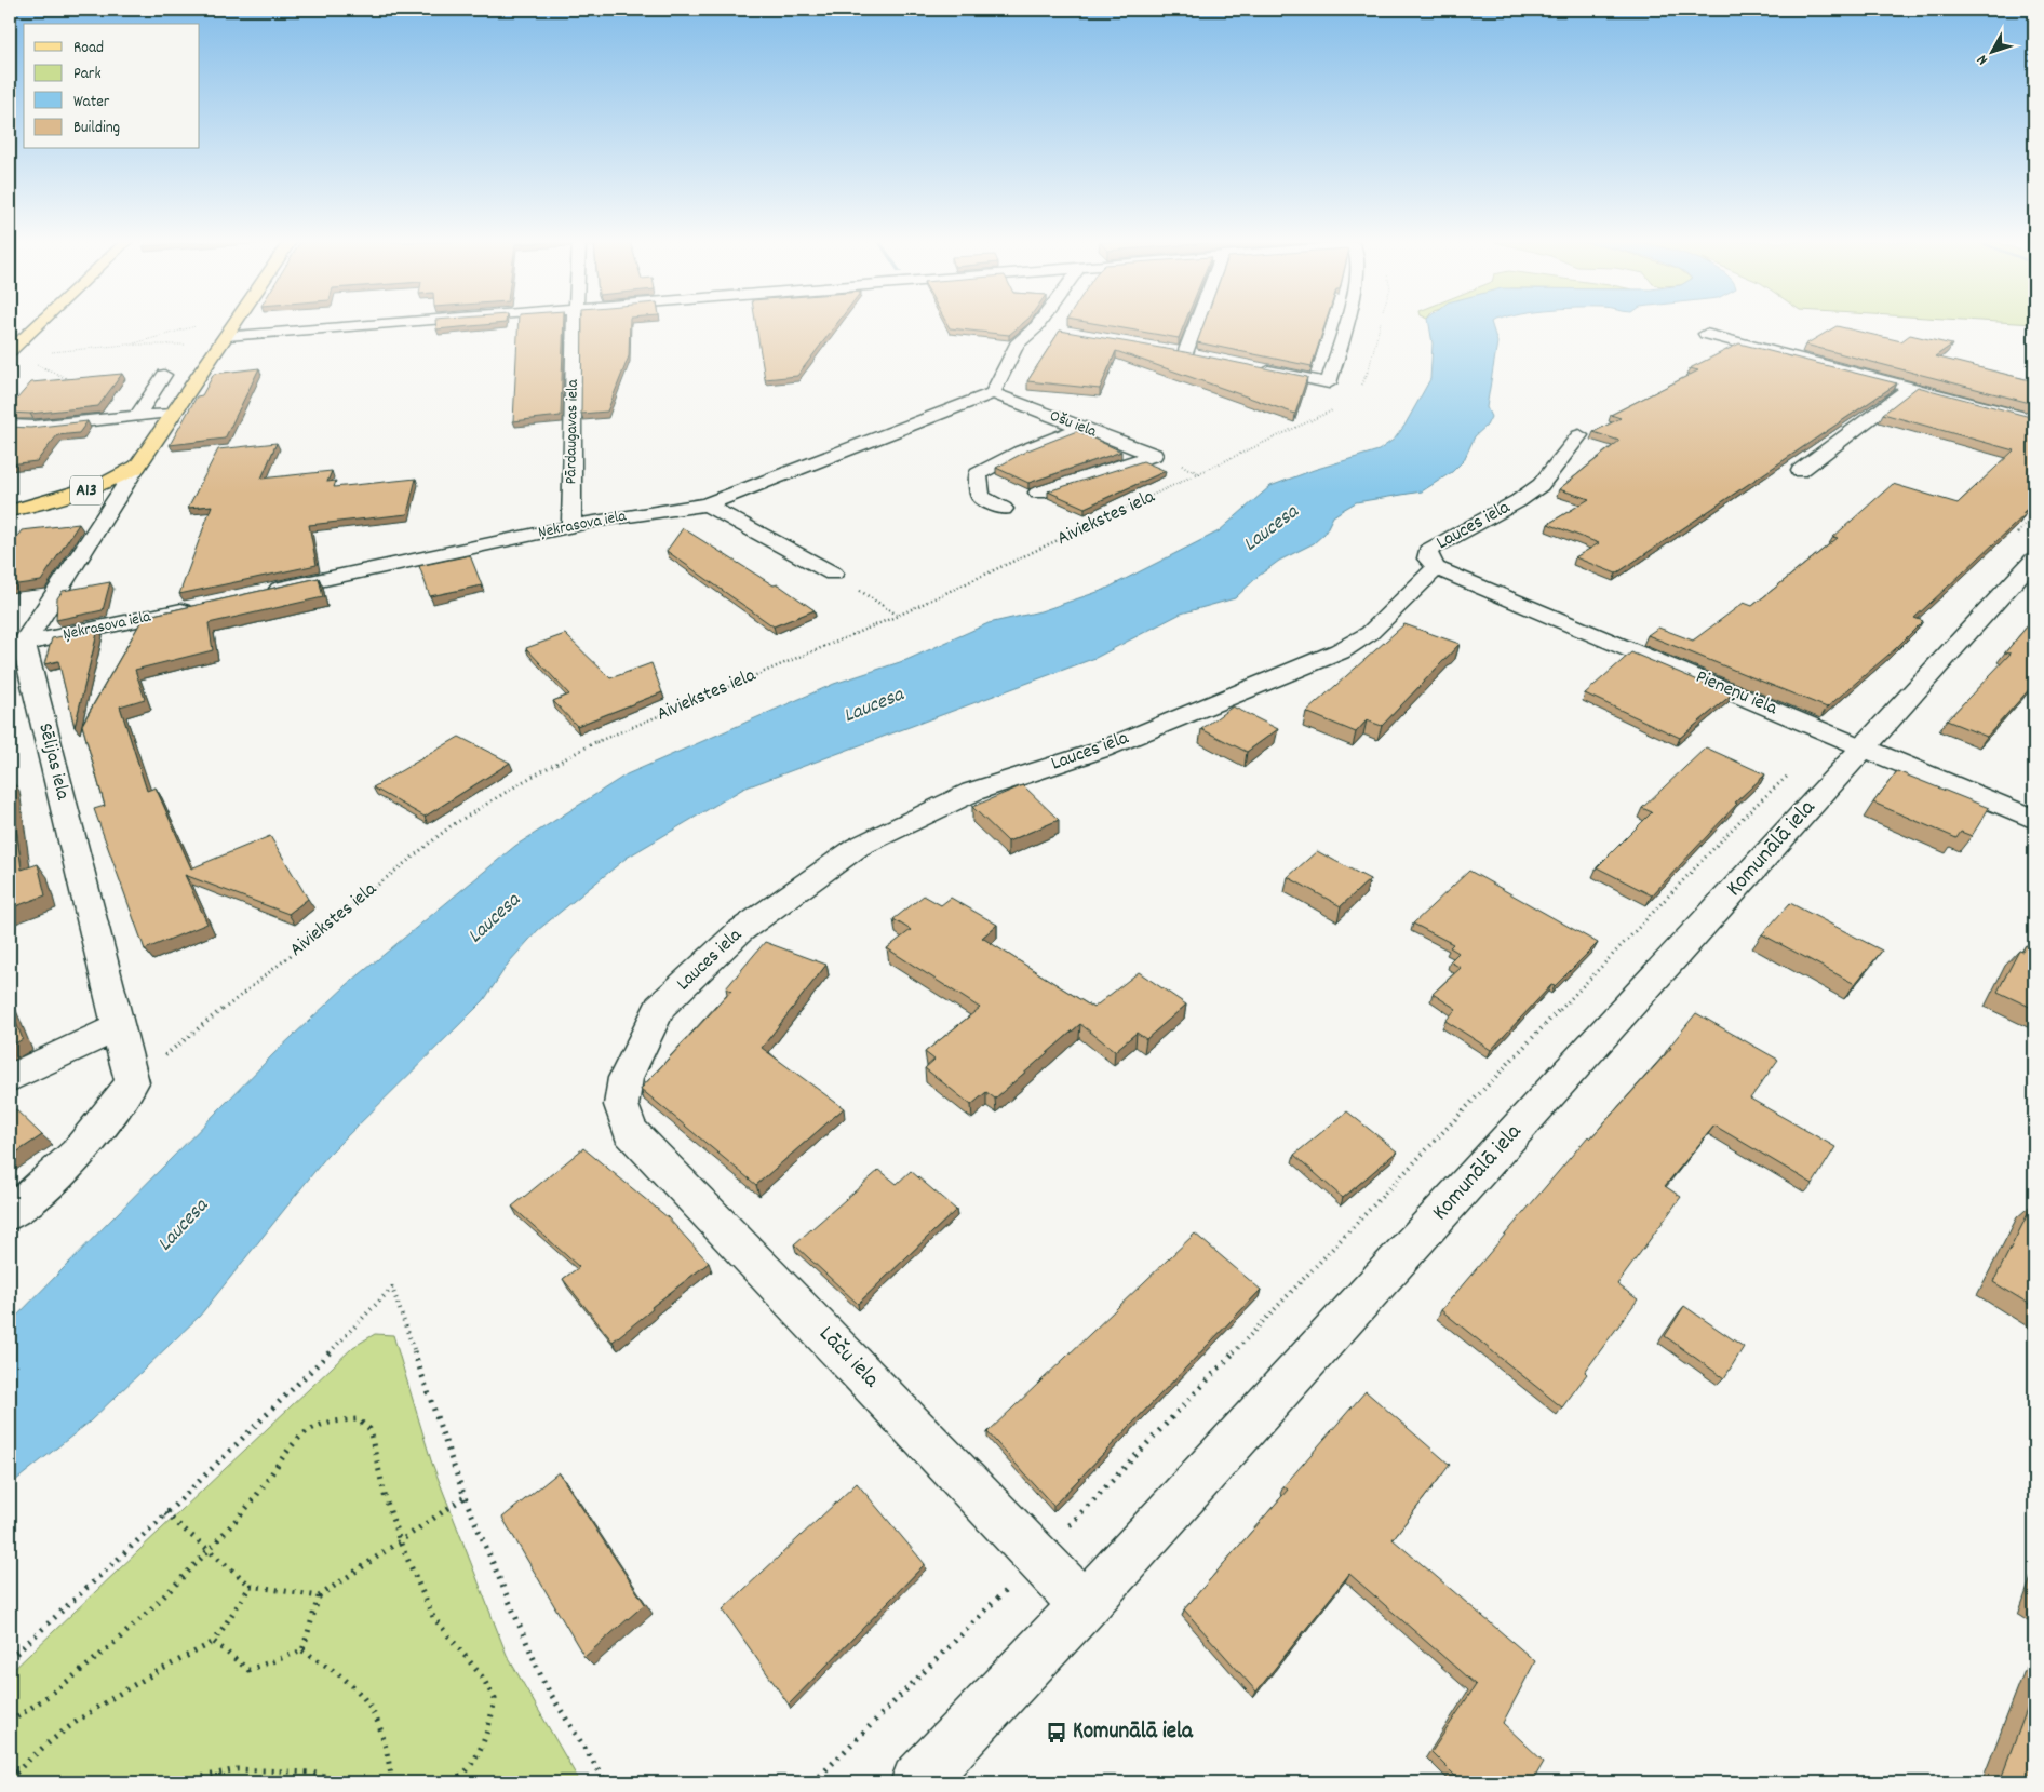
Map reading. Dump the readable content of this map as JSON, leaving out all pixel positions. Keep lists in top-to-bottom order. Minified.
{"streets":{"main road":["A13"],"street":["Ošu iela","Pārdaugavas iela","Ņekrasova iela","Lauces iela","Pieneņu iela","Sēlijas iela","Komunālā iela","Lāču iela"],"path":["Aiviekstes iela"]},"crossings":[["Ošu iela","Ņekrasova iela"],["Pārdaugavas iela","Ņekrasova iela"],["Aiviekstes iela","Sēlijas iela"],["Ņekrasova iela","Sēlijas iela"],["Lauces iela","Pieneņu iela"],["Lauces iela","Lāču iela"],["Pieneņu iela","Komunālā iela"],["Komunālā iela","Lāču iela"]],"water":["Laucesa"],"places":{"bus stop":["Komunālā iela"]},"legend":["Road","Park","Water","Building"],"north":"bottom left"}
